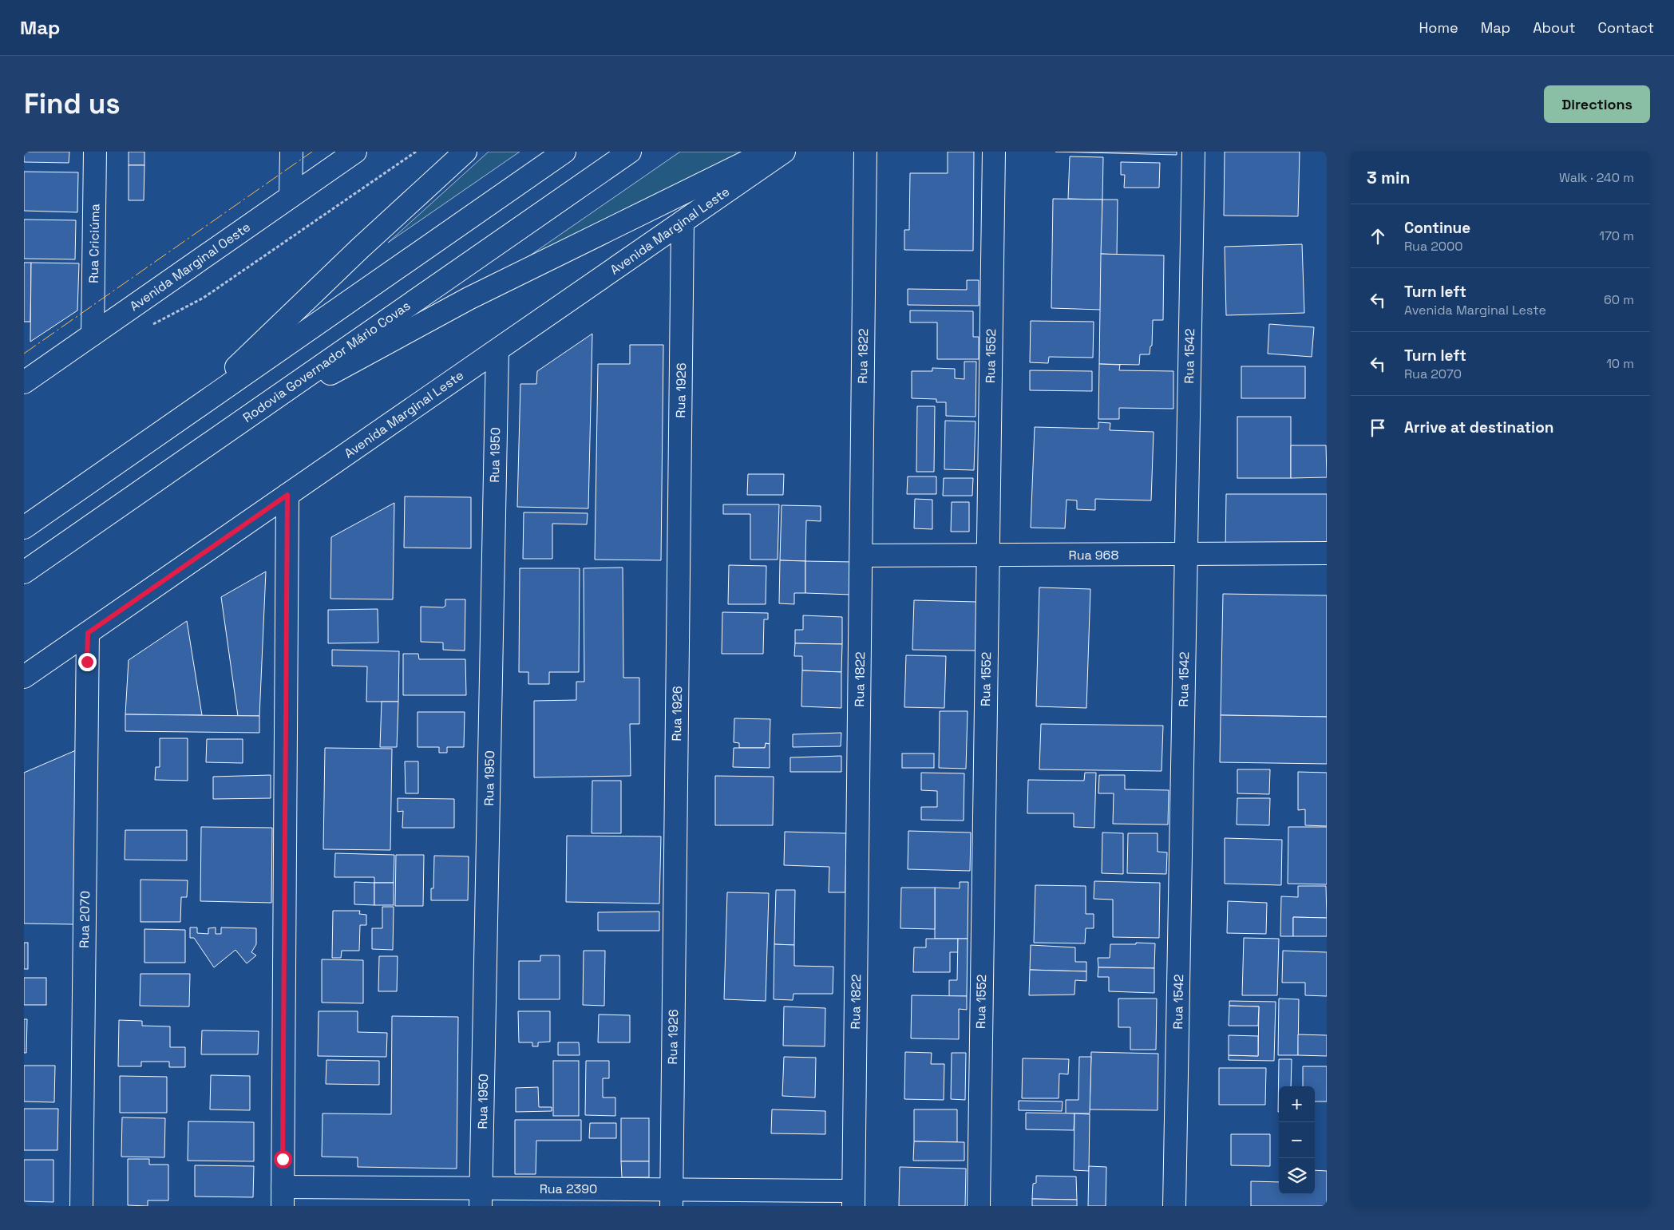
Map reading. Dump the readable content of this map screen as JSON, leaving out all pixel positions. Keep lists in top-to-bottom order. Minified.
{"streets":{"main road":["Avenida Marginal Leste","Rua Criciúma","Avenida Marginal Oeste","Rua 1822","Rua 1552","Rua 1542","Rodovia Governador Mário Covas","Rua 1926","Rua 1950","Rua 968","Rua 2070","Rua 2390"]},"crossings":[["Avenida Marginal Leste","Rua 1926"],["Avenida Marginal Leste","Rua 1950"],["Avenida Marginal Leste","Rua 2070"],["Rua Criciúma","Avenida Marginal Oeste"],["Rua 1822","Rua 968"],["Rua 1822","Rua 2390"],["Rua 1552","Rua 968"],["Rua 1542","Rua 968"],["Rua 1926","Rua 2390"],["Rua 1950","Rua 2390"]],"page":{"header":"Map","nav":["Home","Map","About","Contact"],"buttons":"Directions","title":"Find us","heading":["3 min","Walk · 240 m"],"list":[["Continue","Rua 2000","170 m"],["Turn left","Avenida Marginal Leste","60 m"],["Turn left","Rua 2070","10 m"],"Arrive at destination"],"map_buttons":["+","−"]}}
